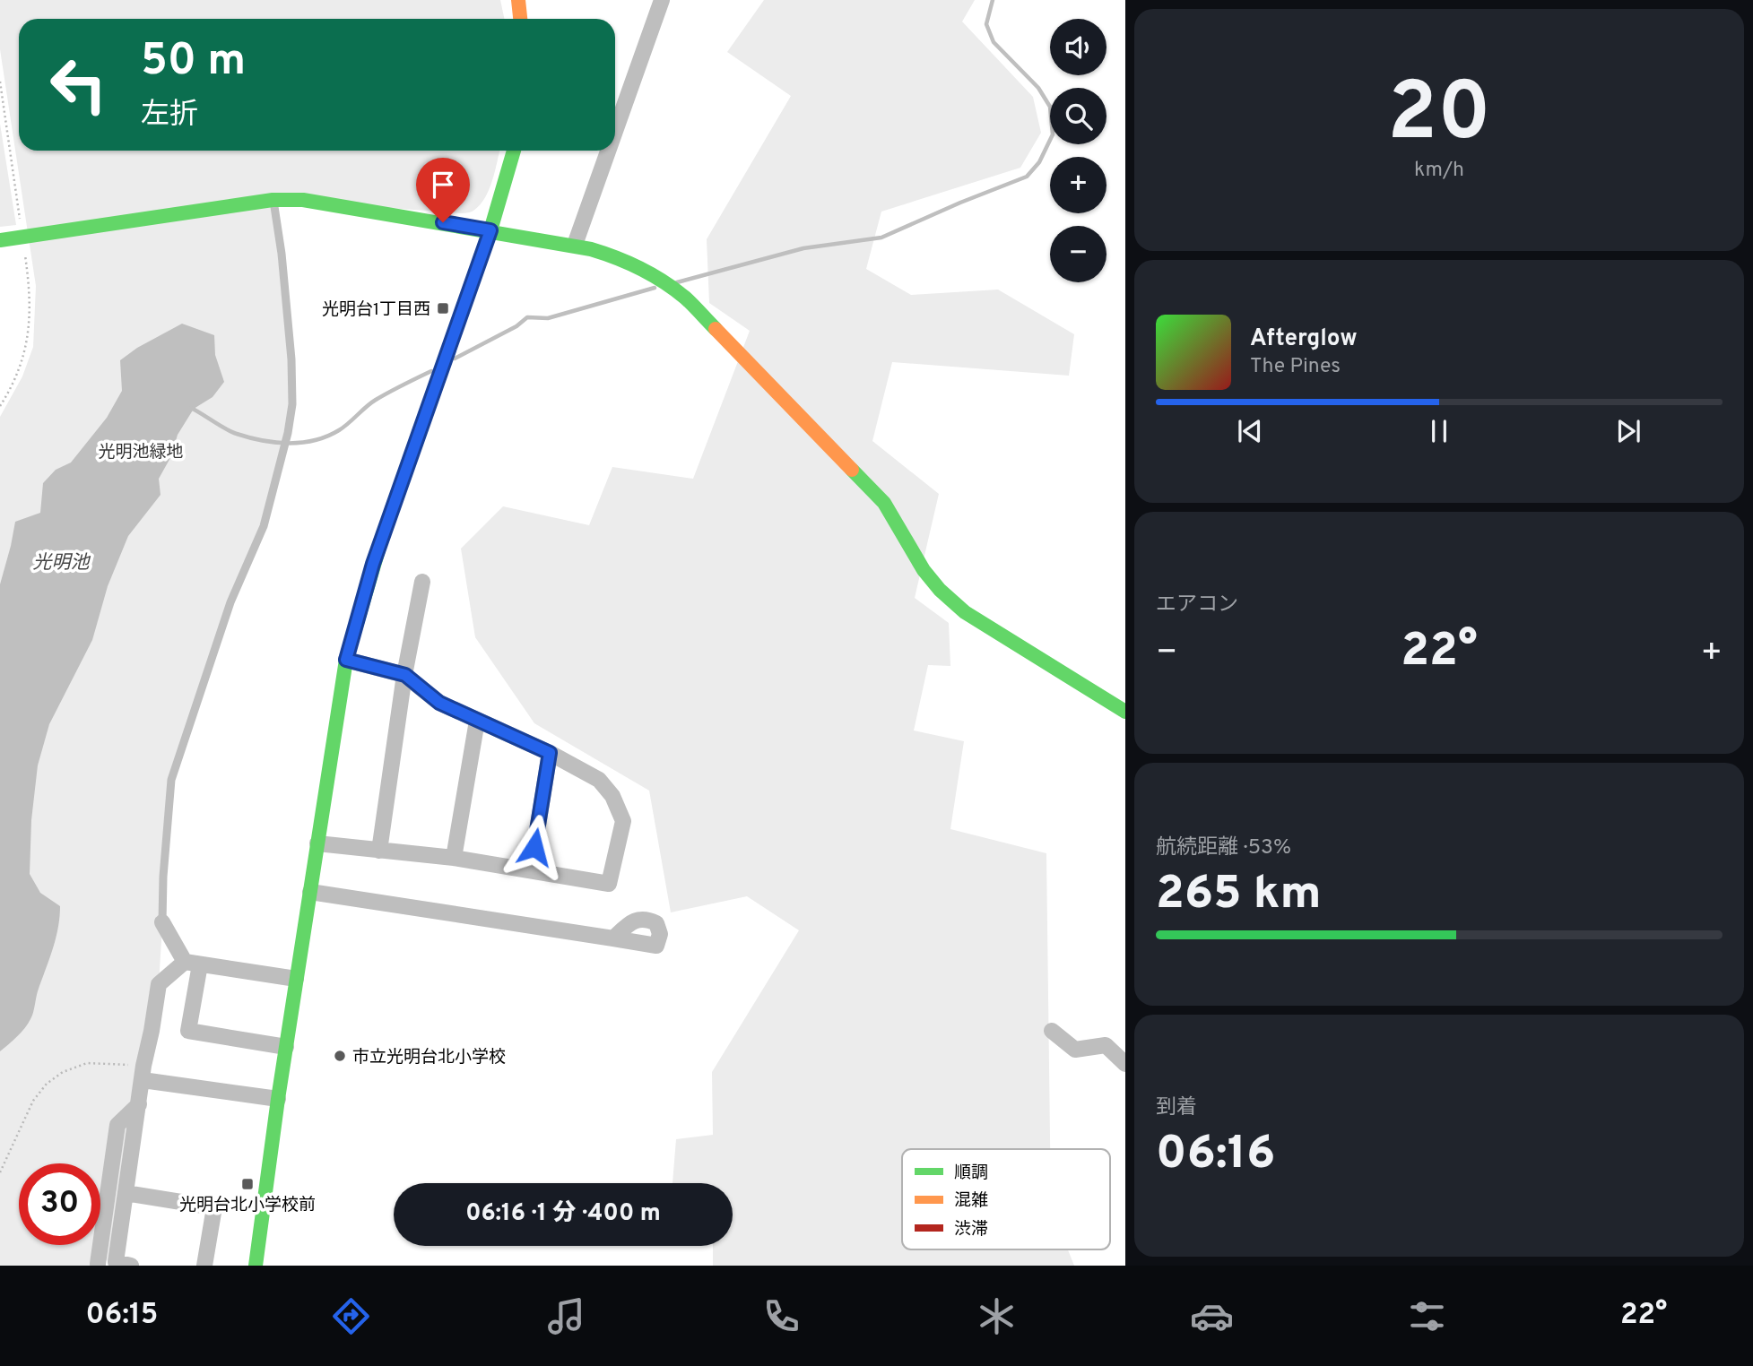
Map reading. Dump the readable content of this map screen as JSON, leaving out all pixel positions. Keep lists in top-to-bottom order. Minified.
{"water":["光明池"],"parks":["光明池緑地"],"places":{"transit":["光明台1丁目西","光明台北小学校前"],"other":["市立光明台北小学校"]},"legend":["順調","混雑","渋滞"],"page":{"tile":[["20","km/h"],"エアコン",["航続距離 · 53%","265 km"],["到着","06:16"]],"map_buttons":["+","−"],"turn":["50 m","左折"],"song":["Afterglow","The Pines"],"heat":["−","22°","+"],"limit":"30","trip":"06:16 · 1 分 · 400 m","tabs":["06:15","22°"]}}
